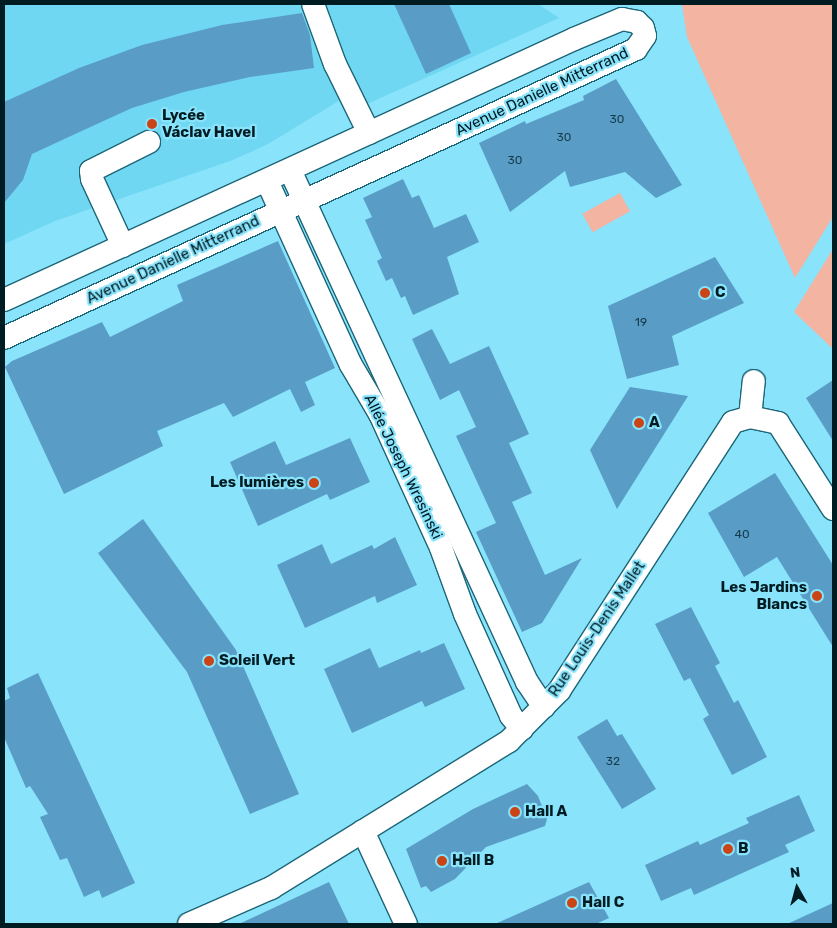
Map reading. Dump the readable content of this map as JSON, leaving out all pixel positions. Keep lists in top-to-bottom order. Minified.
{"streets":{"street":["Avenue Danielle Mitterrand","Allée Joseph Wresinski","Rue Louis-Denis Mallet"]},"crossings":[["Avenue Danielle Mitterrand","Allée Joseph Wresinski"],["Allée Joseph Wresinski","Rue Louis-Denis Mallet"]],"places":["Lycée Václav Havel","C","A","Les lumières","Les Jardins Blancs","Soleil Vert","Hall A","B","Hall B","Hall C"],"house_numbers":["30","30","30","19","40","32"],"north":"top"}
